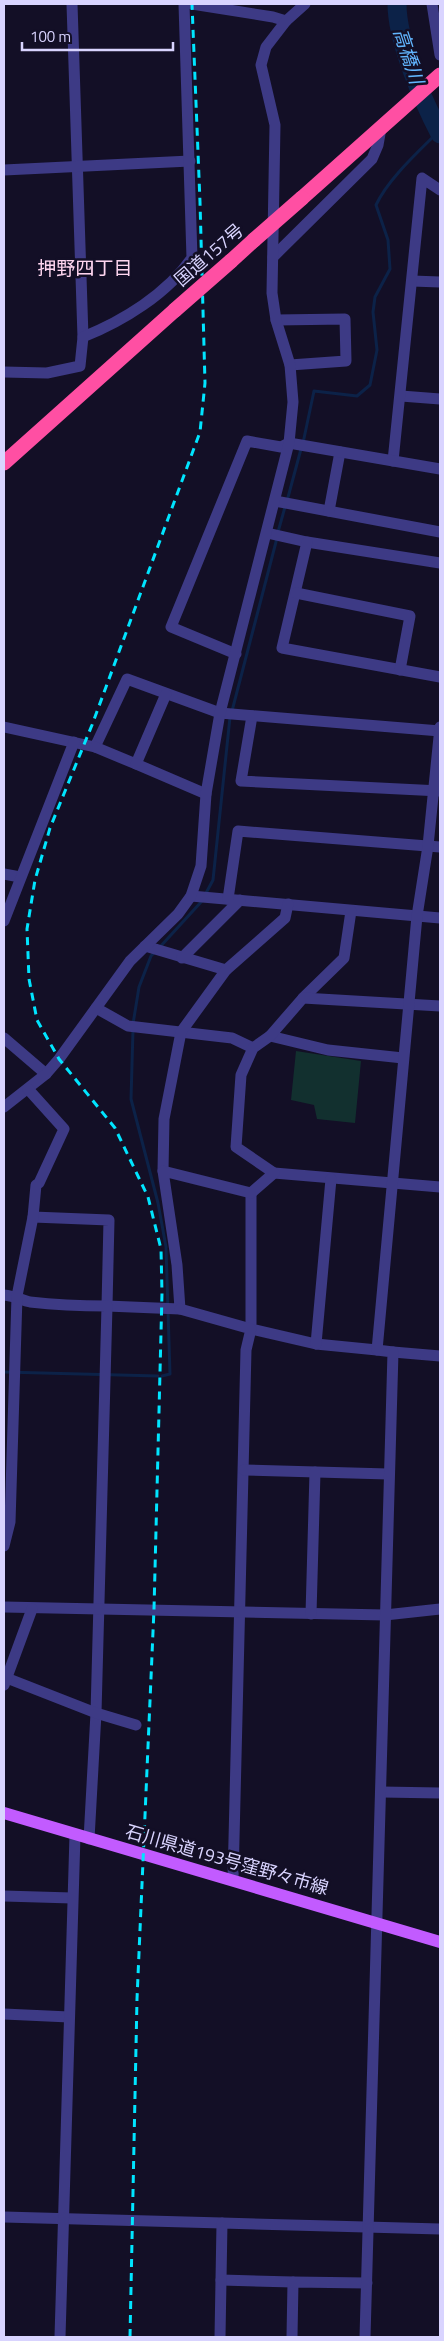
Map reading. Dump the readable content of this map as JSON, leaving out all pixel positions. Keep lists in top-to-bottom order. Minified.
{"streets":{"highway":["国道157号"],"main road":["石川県道193号窪野々市線"]},"districts":["押野四丁目"],"water":["高橋川"],"scale_bar":"100 m"}
